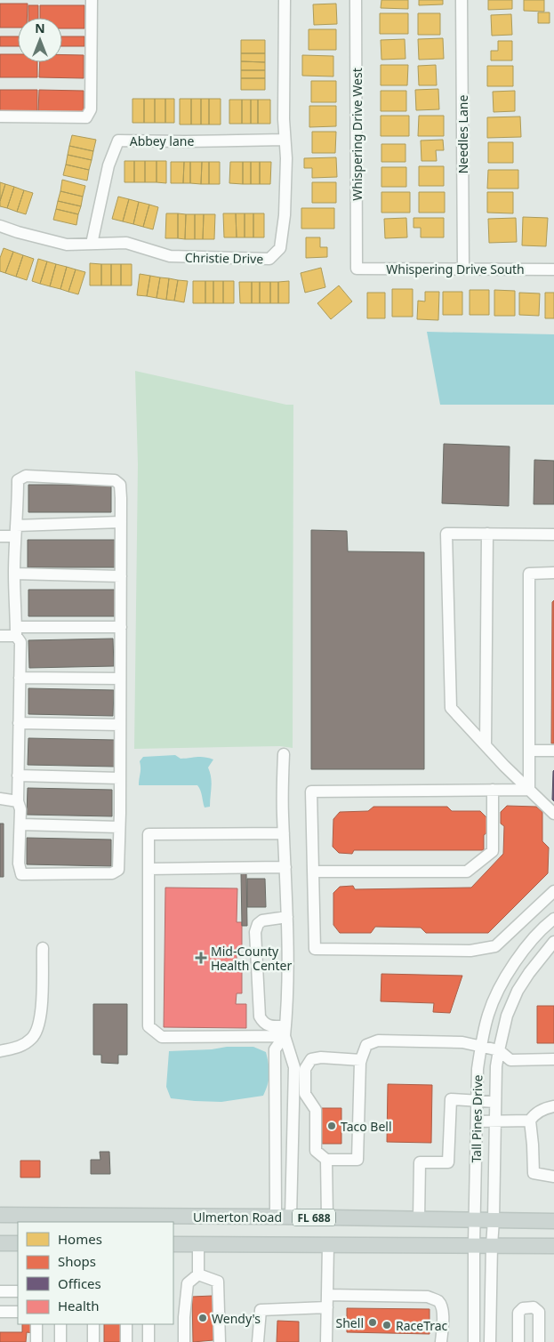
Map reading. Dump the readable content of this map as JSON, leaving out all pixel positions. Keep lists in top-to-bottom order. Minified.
{"streets":{"main road":["Ulmerton Road","FL 688"],"street":["Whispering Drive West","Needles Lane","Abbey lane","Christie Drive","Whispering Drive South","Tall Pines Drive"]},"crossings":[["Whispering Drive West","Whispering Drive South"],["Needles Lane","Whispering Drive South"],["Abbey lane","Christie Drive"],["Tall Pines Drive","Ulmerton Road"]],"places":{"health":["Mid-County Health Center"],"other":["Taco Bell","Wendy's","Shell","RaceTrac"]},"legend":["Homes","Shops","Offices","Health"],"north":"top"}
